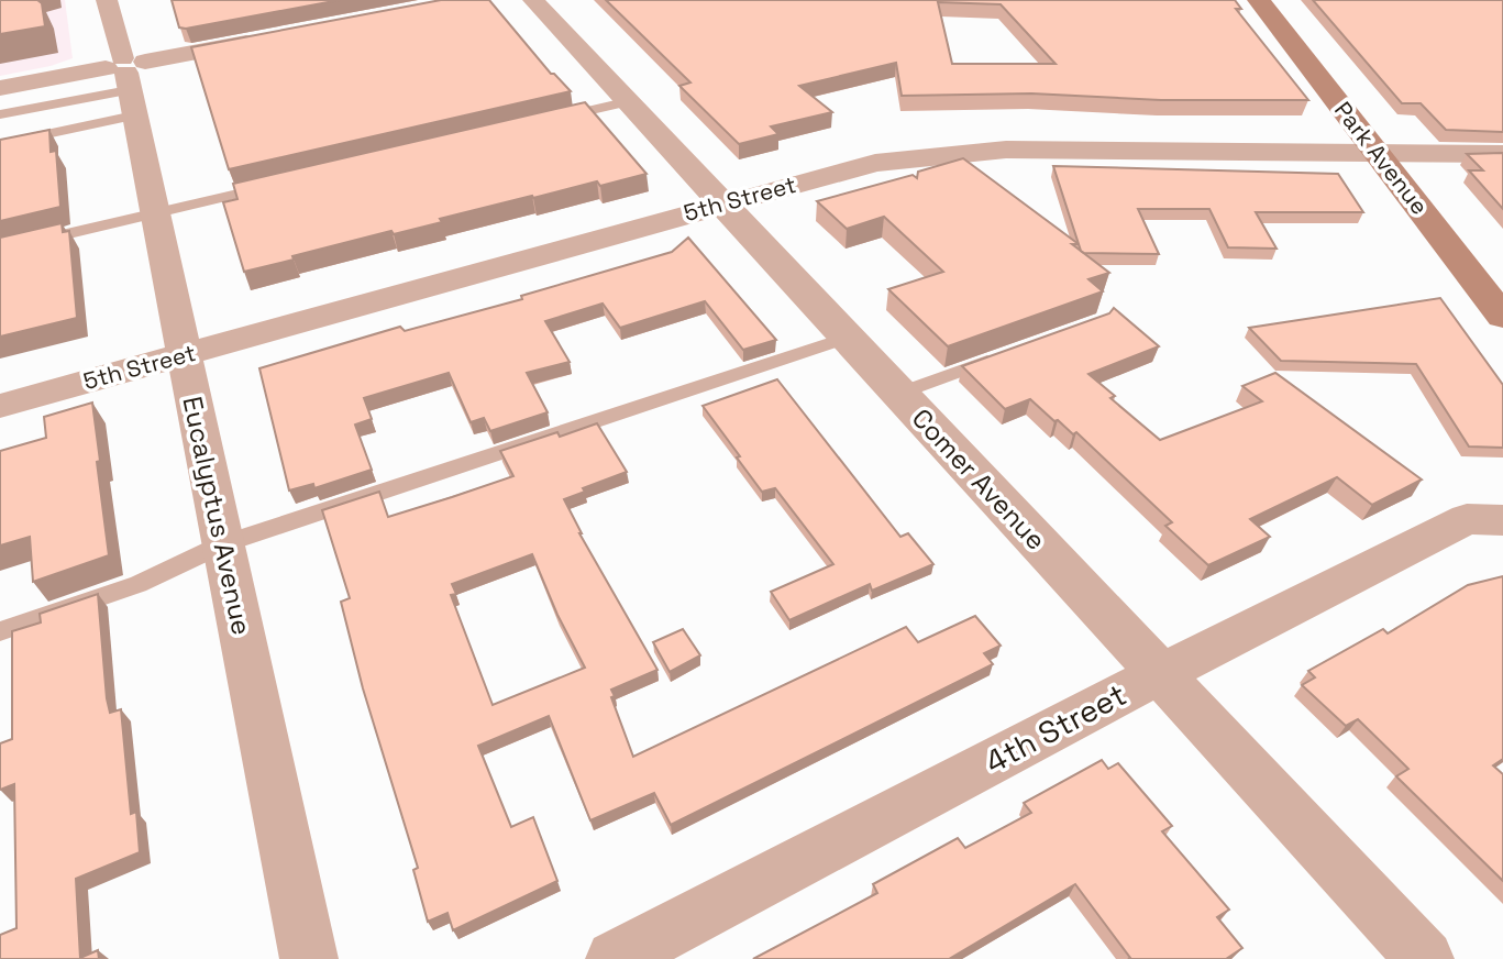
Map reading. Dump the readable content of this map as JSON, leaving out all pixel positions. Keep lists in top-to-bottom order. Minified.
{"streets":{"street":["Park Avenue","5th Street","Comer Avenue","Eucalyptus Avenue","4th Street"]},"crossings":[["Park Avenue","5th Street"],["5th Street","Comer Avenue"],["5th Street","Eucalyptus Avenue"],["Comer Avenue","4th Street"]]}
